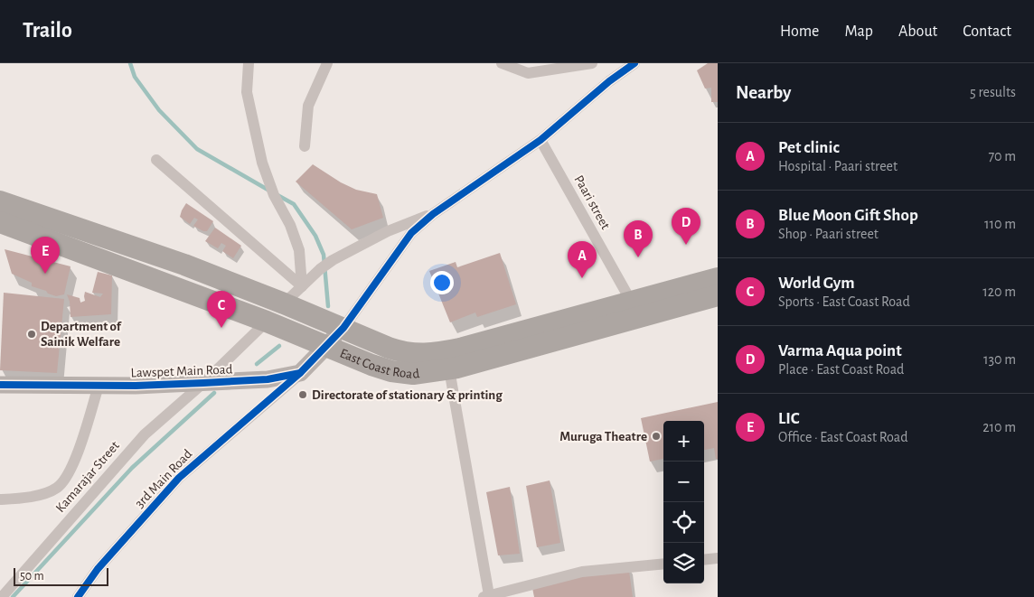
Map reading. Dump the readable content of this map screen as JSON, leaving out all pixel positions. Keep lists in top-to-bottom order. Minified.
{"streets":{"highway":["East Coast Road"],"street":["Paari street","Lawspet Main Road","Kamarajar Street","3rd Main Road"]},"crossings":[["Paari street","East Coast Road"],["East Coast Road","Kamarajar Street"],["Lawspet Main Road","Kamarajar Street"],["Lawspet Main Road","3rd Main Road"]],"places":["Department of Sainik Welfare","Directorate of stationary & printing","Muruga Theatre"],"scale_bar":"50 m","page":{"header":"Trailo","nav":["Home","Map","About","Contact"],"heading":["Nearby","5 results"],"list":[{"mark":"A","name":"Pet clinic","note":"Hospital · Paari street","value":"70 m"},{"mark":"B","name":"Blue Moon Gift Shop","note":"Shop · Paari street","value":"110 m"},{"mark":"C","name":"World Gym","note":"Sports · East Coast Road","value":"120 m"},{"mark":"D","name":"Varma Aqua point","note":"Place · East Coast Road","value":"130 m"},{"mark":"E","name":"LIC","note":"Office · East Coast Road","value":"210 m"}],"pins":["D","B","E","A","C"],"map_buttons":["+","−"],"scale":"50 m"}}
